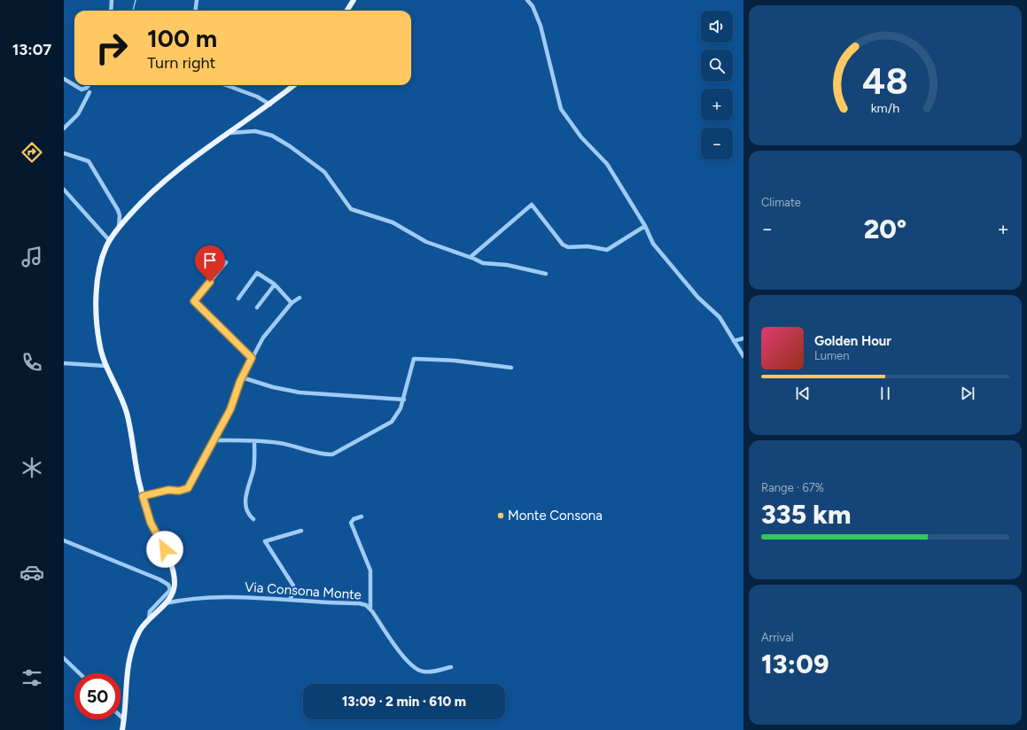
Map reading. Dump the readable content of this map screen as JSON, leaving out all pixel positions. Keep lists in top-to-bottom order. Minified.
{"streets":{"street":["Via Consona Monte"]},"places":["Monte Consona"],"page":{"tabs":"13:07","map_buttons":["+","−"],"turn":["100 m","Turn right"],"tile":["Climate",["Range · 67%","335 km"],["Arrival","13:09"]],"heat":["−","20°","+"],"song":["Golden Hour","Lumen"],"limit":"50","trip":"13:09 · 2 min · 610 m","gauge":["48","km/h"]}}
